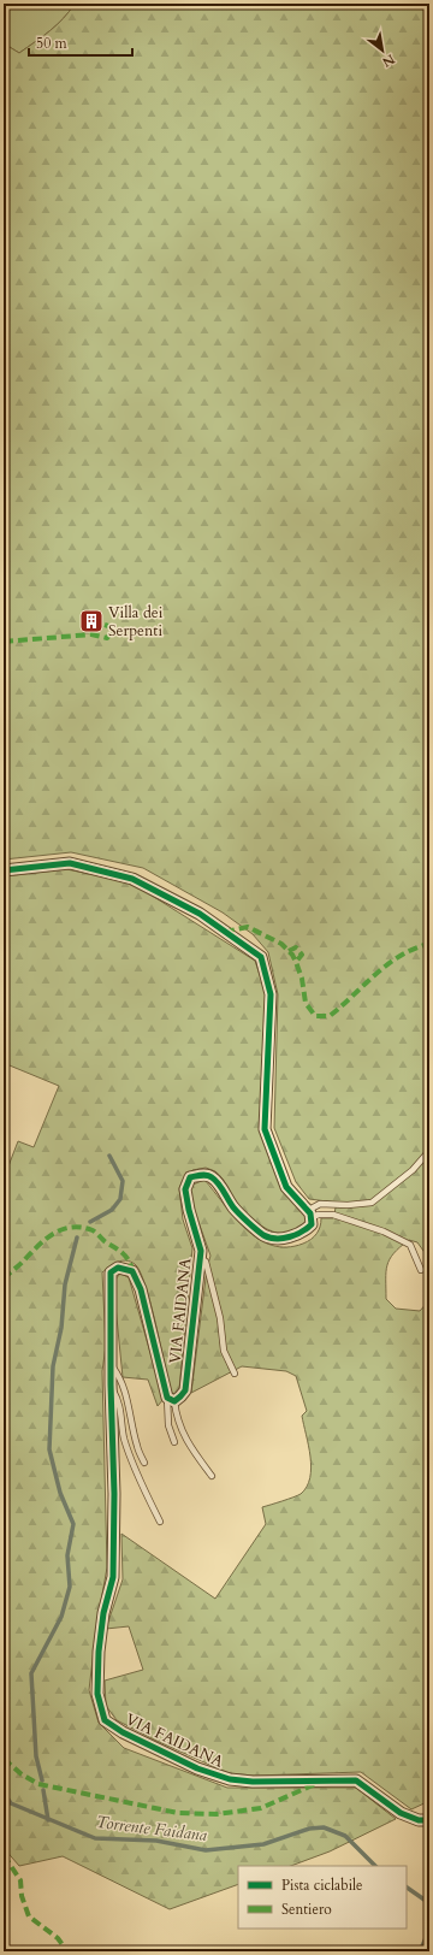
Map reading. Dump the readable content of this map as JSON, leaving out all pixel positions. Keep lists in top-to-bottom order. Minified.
{"streets":{"street":["VIA FAIDANA"]},"water":["Torrente Faidana"],"places":{"building":["Villa dei Serpenti"]},"legend":["Pista ciclabile","Sentiero"],"scale_bar":"50 m","north":"bottom right"}
